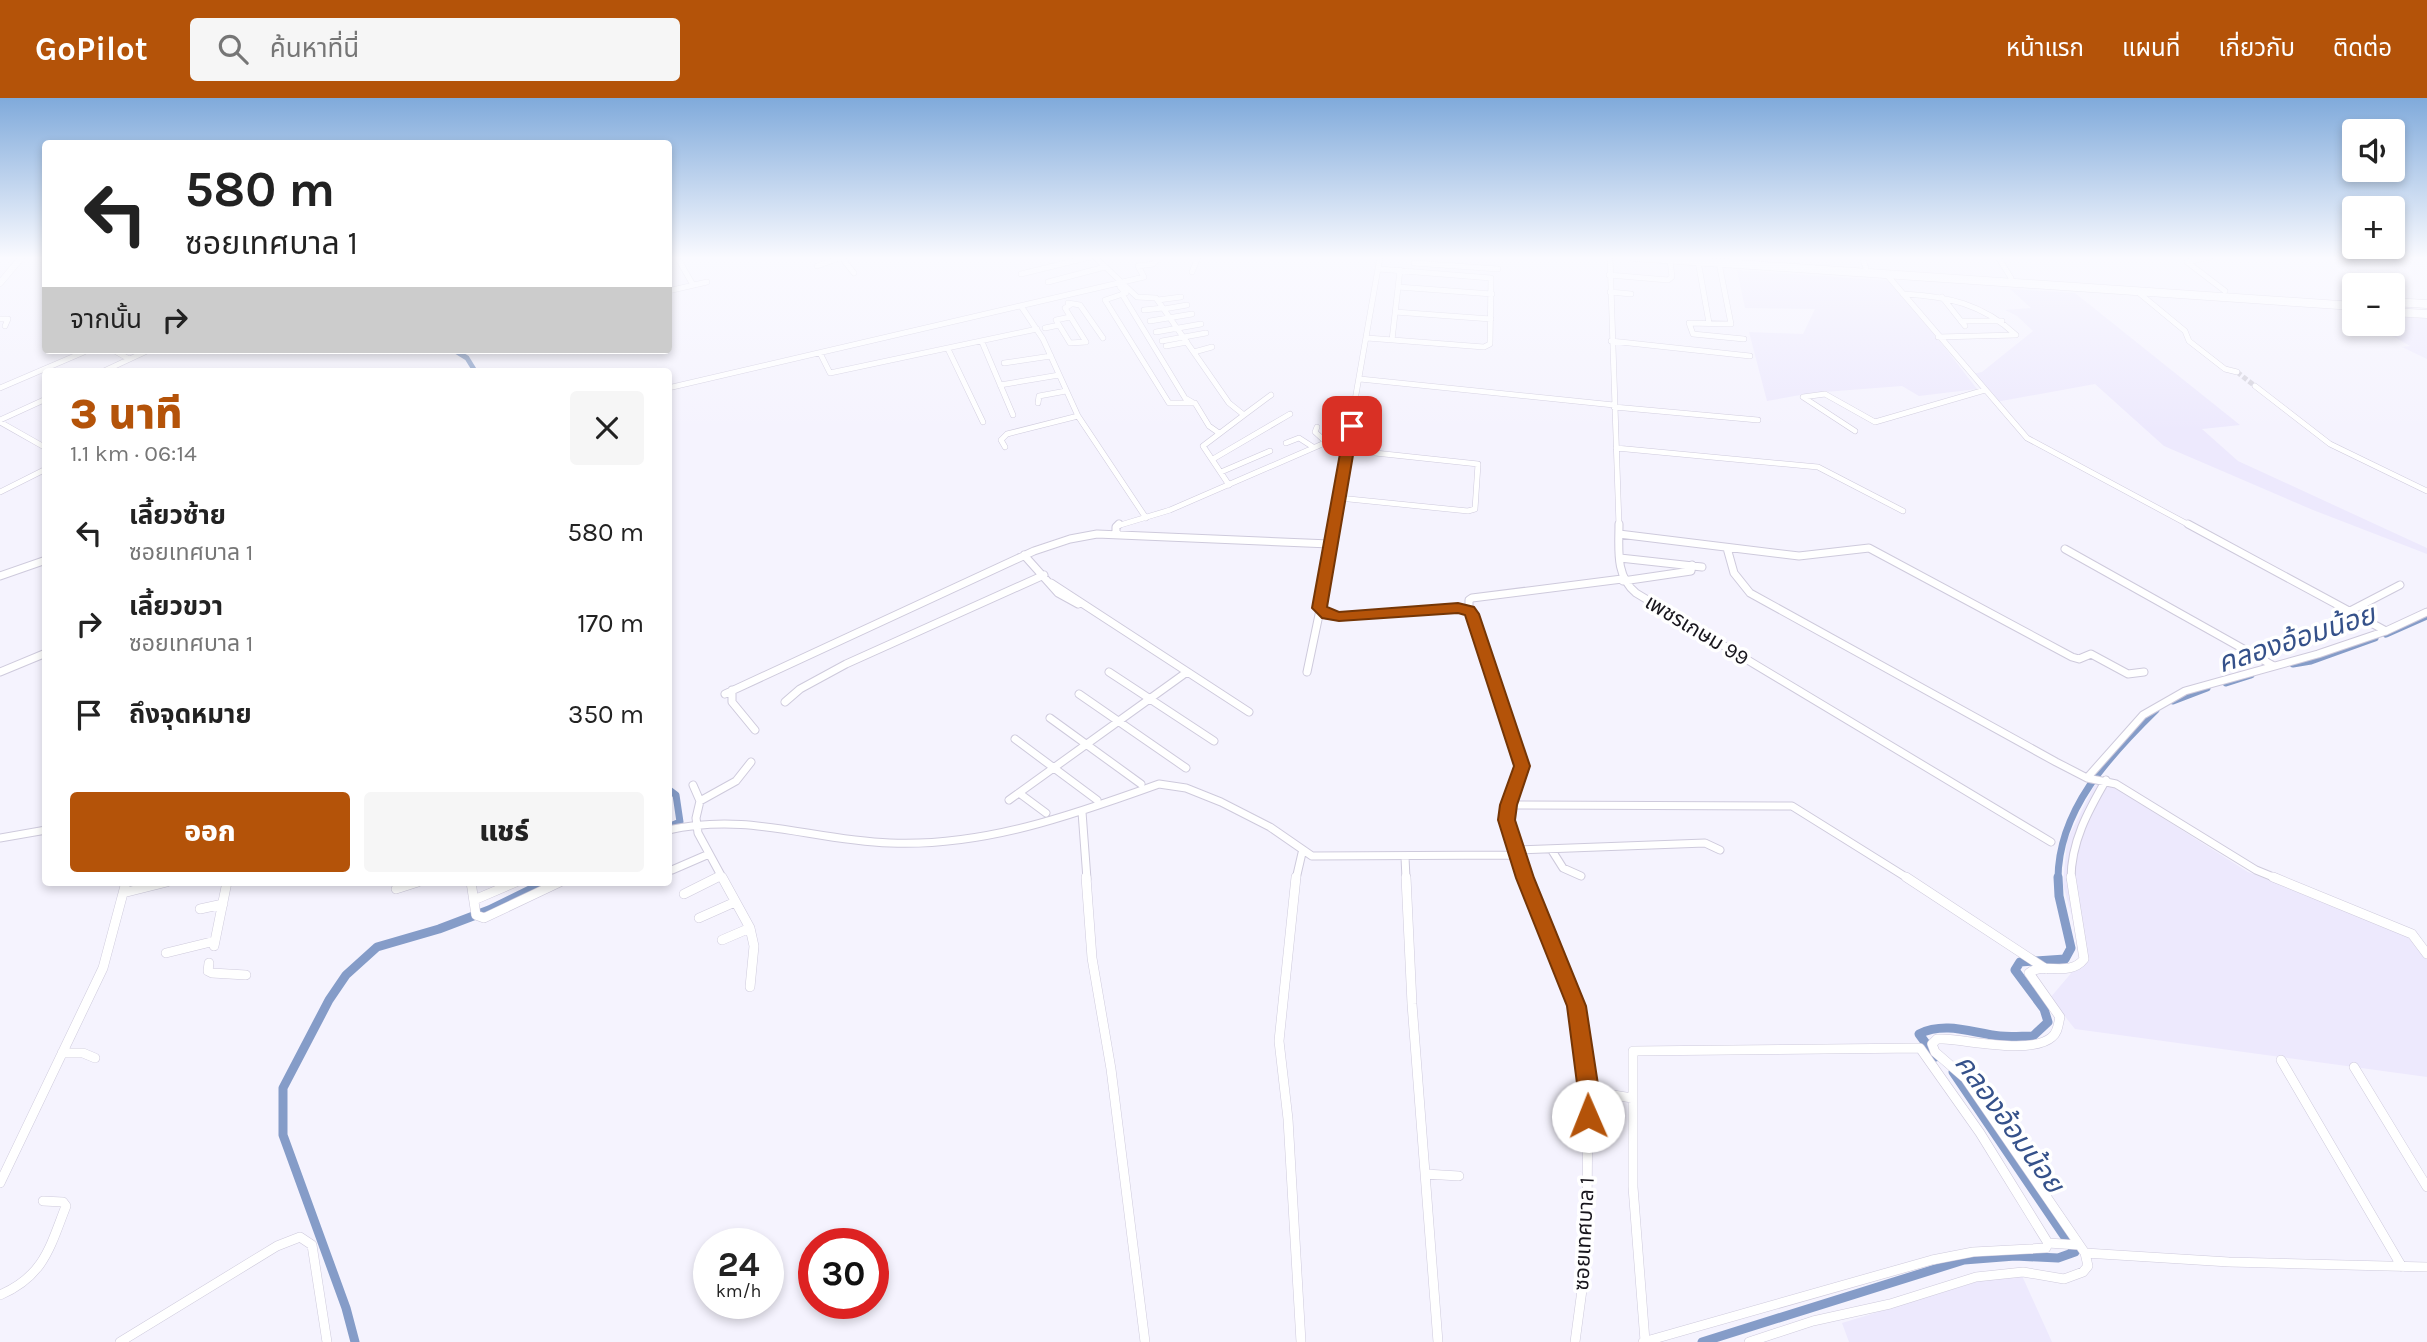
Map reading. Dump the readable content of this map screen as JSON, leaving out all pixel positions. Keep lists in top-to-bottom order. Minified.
{"streets":{"street":["เพชรเกษม 99","ซอยเทศบาล 1"]},"water":["คลองอ้อมน้อย"],"page":{"header":"GoPilot","search":"ค้นหาที่นี่","nav":["หน้าแรก","แผนที่","เกี่ยวกับ","ติดต่อ"],"map_buttons":["+","−"],"turn":["580 m","ซอยเทศบาล 1"],"then":"จากนั้น","heading":["3 นาที","1.1 km · 06:14"],"list":[{"name":"เลี้ยวซ้าย","note":"ซอยเทศบาล 1","value":"580 m"},{"name":"เลี้ยวขวา","note":"ซอยเทศบาล 1","value":"170 m"},{"name":"ถึงจุดหมาย","value":"350 m"}],"buttons":["ออก","แชร์"],"speed":"24 km/h","limit":"30"}}
